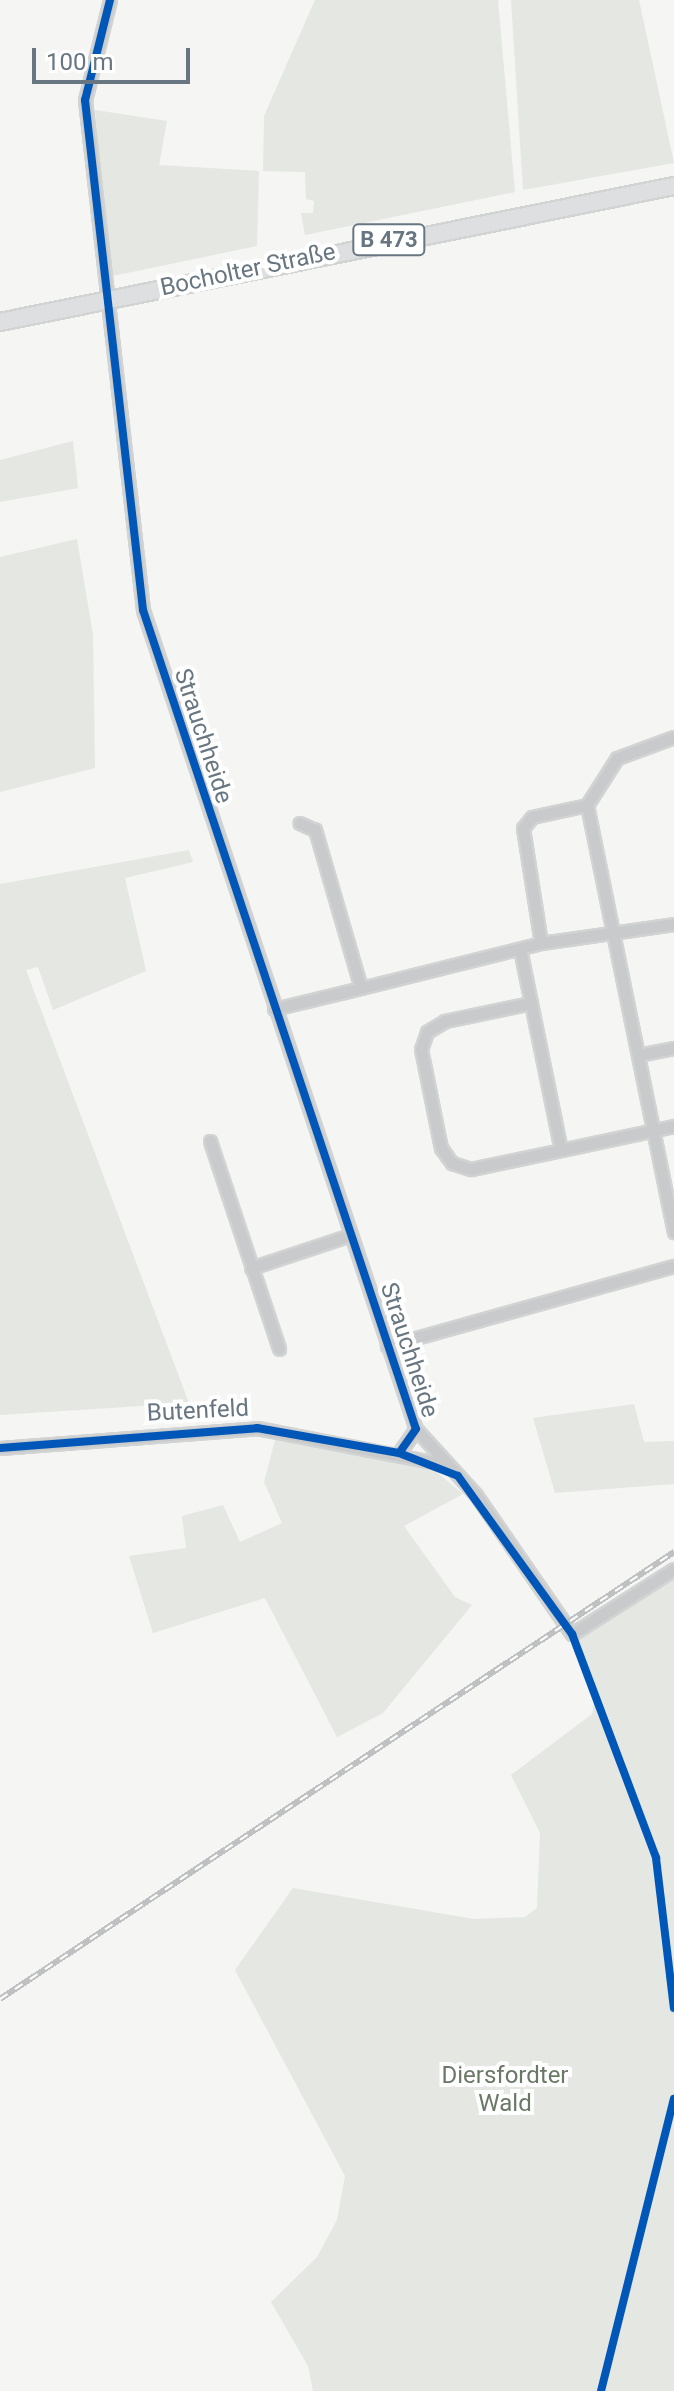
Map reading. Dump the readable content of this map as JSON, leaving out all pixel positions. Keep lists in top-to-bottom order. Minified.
{"streets":{"main road":["B 473","Bocholter Straße"],"street":["Strauchheide","Butenfeld"]},"crossings":[["B 473","Bocholter Straße"],["B 473","Strauchheide"],["Bocholter Straße","Strauchheide"],["Strauchheide","Butenfeld"]],"parks":["Diersfordter Wald"],"scale_bar":"100 m"}
